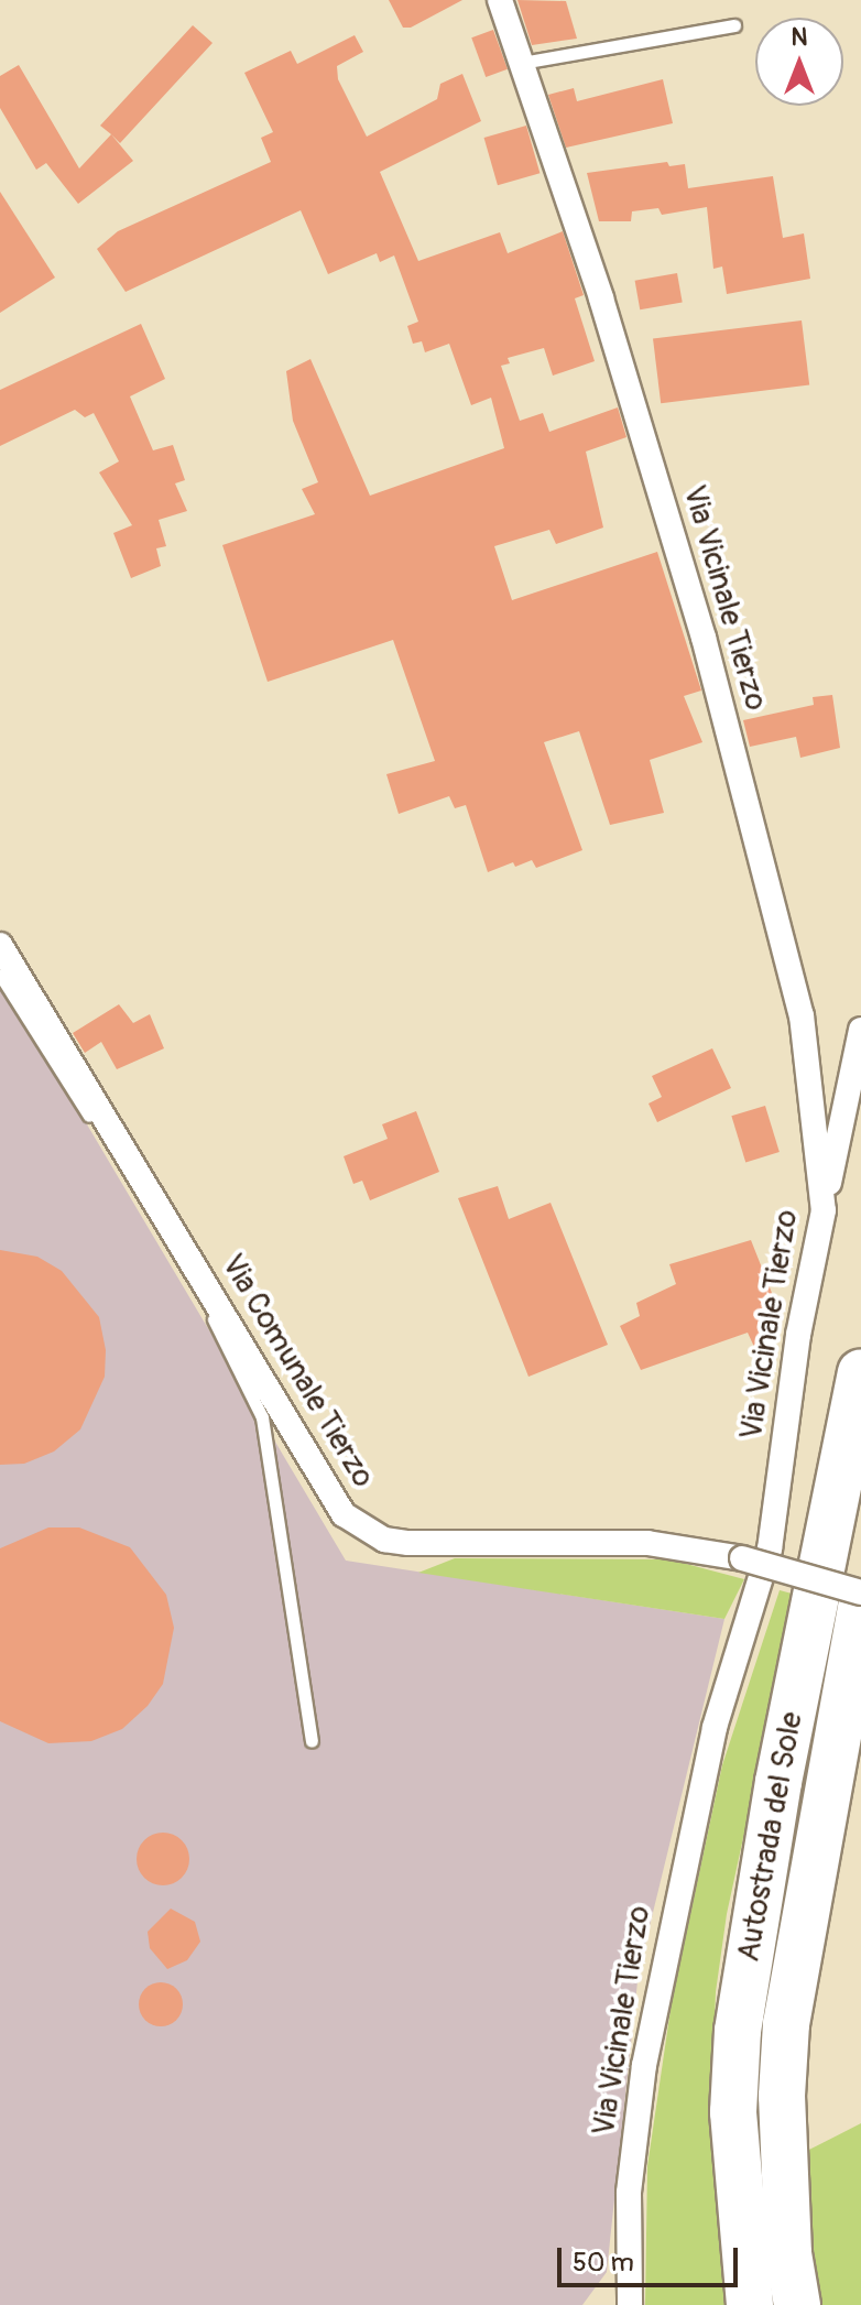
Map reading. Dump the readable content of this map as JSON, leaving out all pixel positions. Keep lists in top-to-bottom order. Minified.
{"streets":{"highway":["Autostrada del Sole"],"street":["Via Vicinale Tierzo","Via Comunale Tierzo"]},"scale_bar":"50 m","north":"top"}
